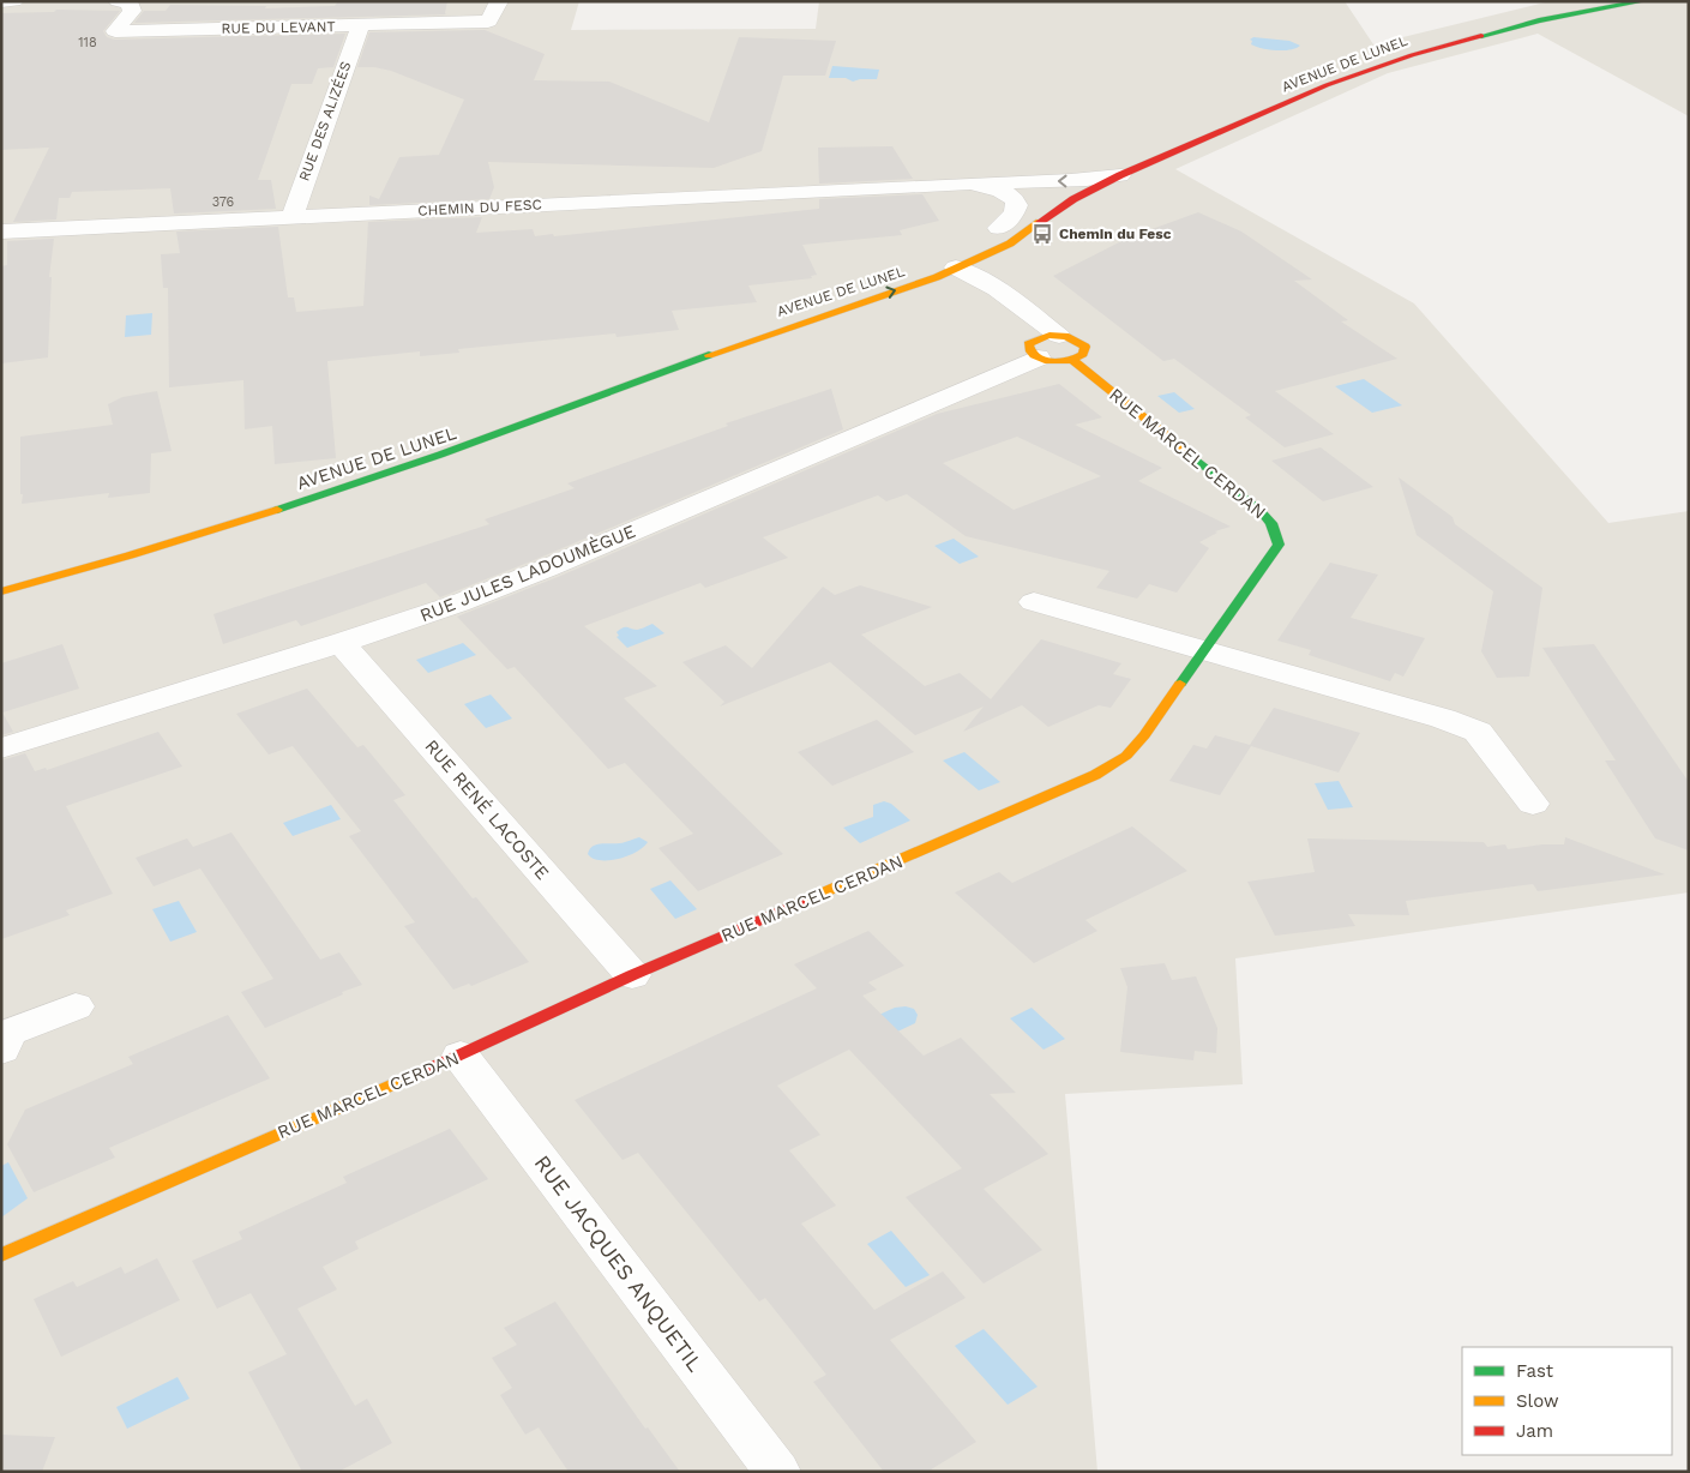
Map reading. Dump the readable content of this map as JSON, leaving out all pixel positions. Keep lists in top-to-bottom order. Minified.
{"streets":{"main road":["AVENUE DE LUNEL","RUE MARCEL CERDAN"],"street":["RUE DU LEVANT","RUE DES ALIZÉES","CHEMIN DU FESC","RUE JULES LADOUMÈGUE","RUE RENÉ LACOSTE","RUE JACQUES ANQUETIL"]},"crossings":[["RUE DU LEVANT","RUE DES ALIZÉES"],["AVENUE DE LUNEL","CHEMIN DU FESC"],["RUE DES ALIZÉES","CHEMIN DU FESC"],["RUE MARCEL CERDAN","RUE RENÉ LACOSTE"],["RUE MARCEL CERDAN","RUE JACQUES ANQUETIL"],["RUE JULES LADOUMÈGUE","RUE RENÉ LACOSTE"]],"places":{"bus stop":["Chemin du Fesc"]},"house_numbers":["118","376"],"legend":["Fast","Slow","Jam"]}
